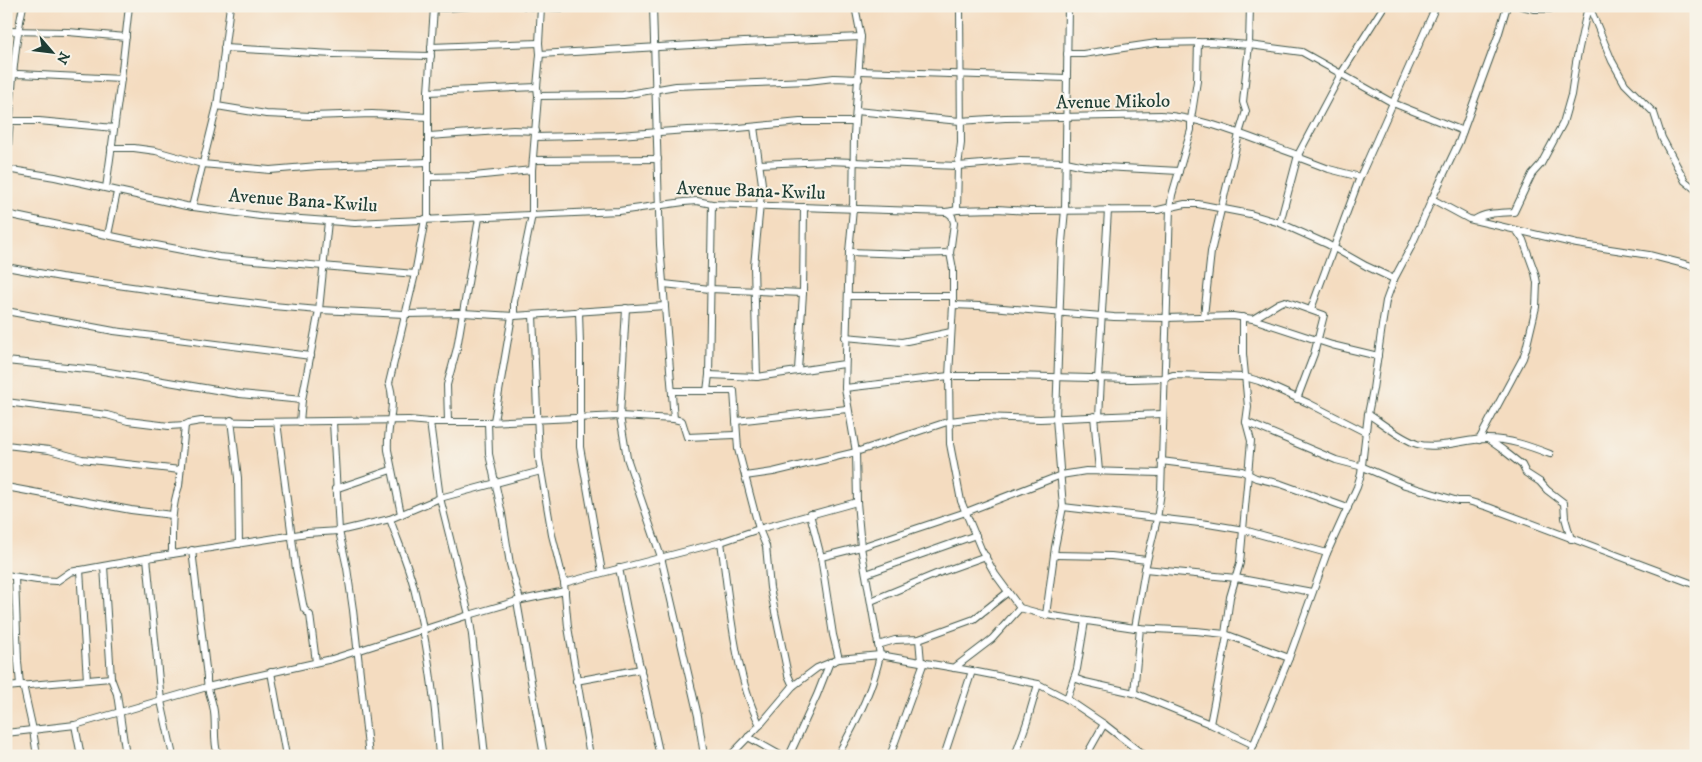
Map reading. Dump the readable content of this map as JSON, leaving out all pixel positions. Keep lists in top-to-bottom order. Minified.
{"streets":{"street":["Avenue Mikolo","Avenue Bana-Kwilu"]},"north":"bottom right"}
